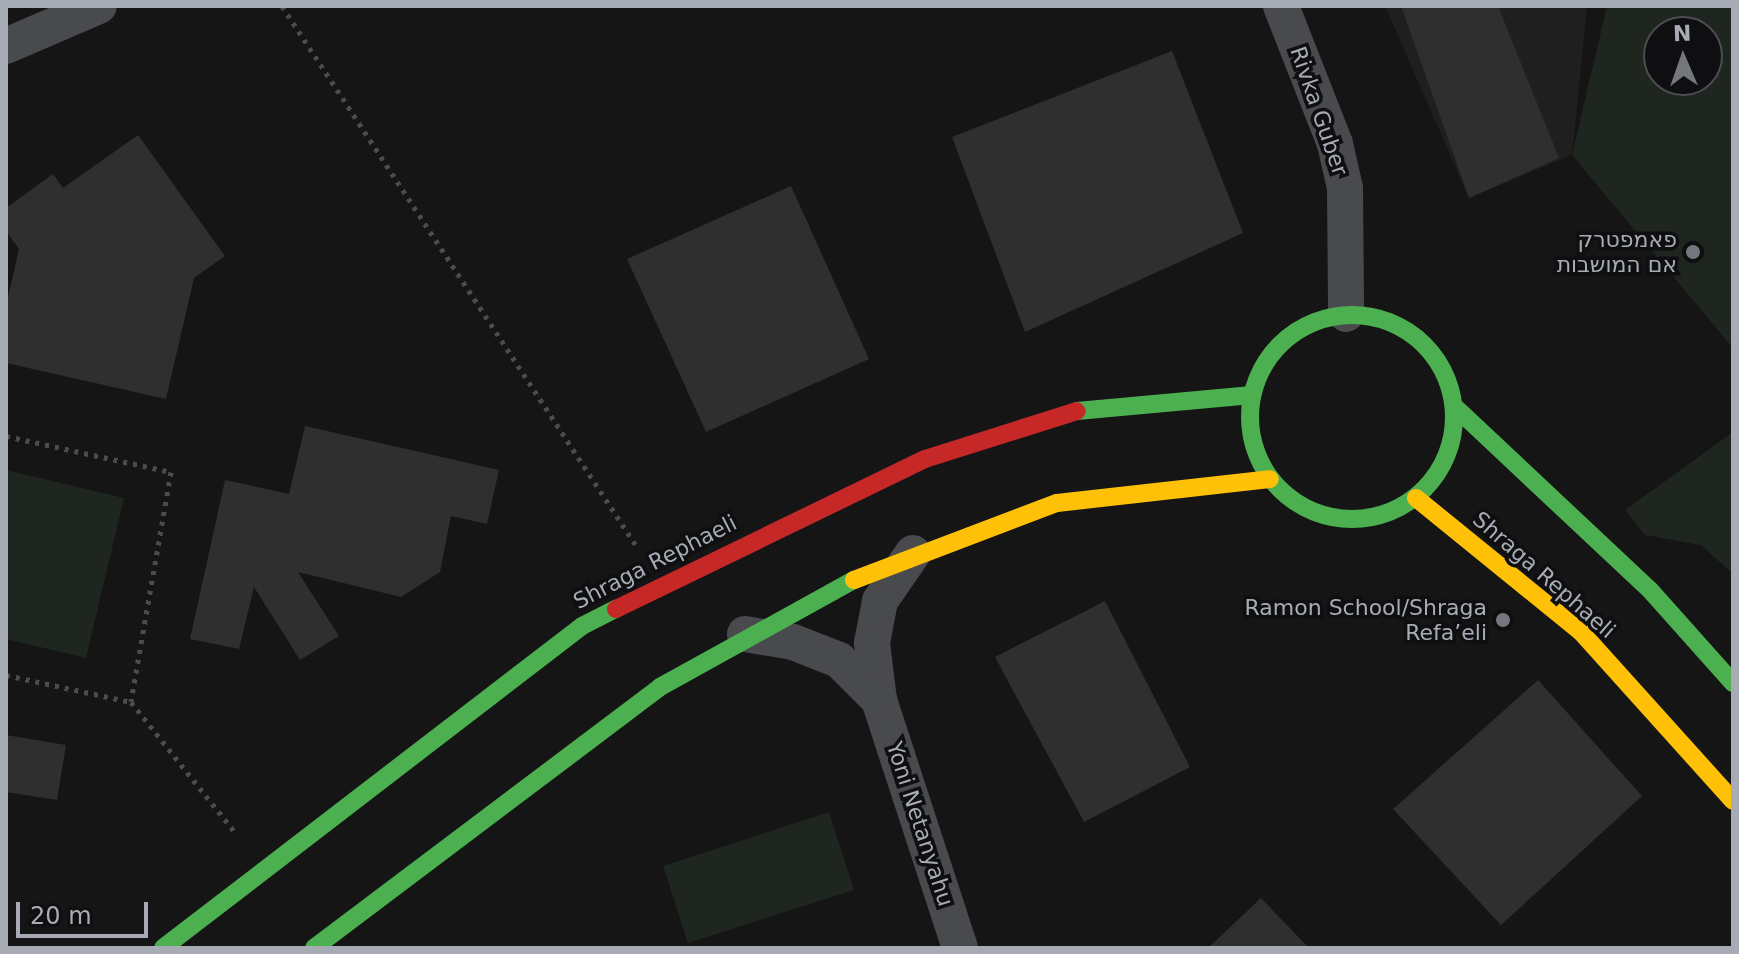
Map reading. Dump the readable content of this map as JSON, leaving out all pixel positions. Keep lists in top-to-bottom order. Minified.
{"streets":{"street":["Rivka Guber","Shraga Rephaeli","Yoni Netanyahu"]},"crossings":[["Rivka Guber","Shraga Rephaeli"]],"places":["פאמפטרק אם המושבות","Ramon School/Shraga Refa’eli"],"scale_bar":"20 m","north":"top"}
